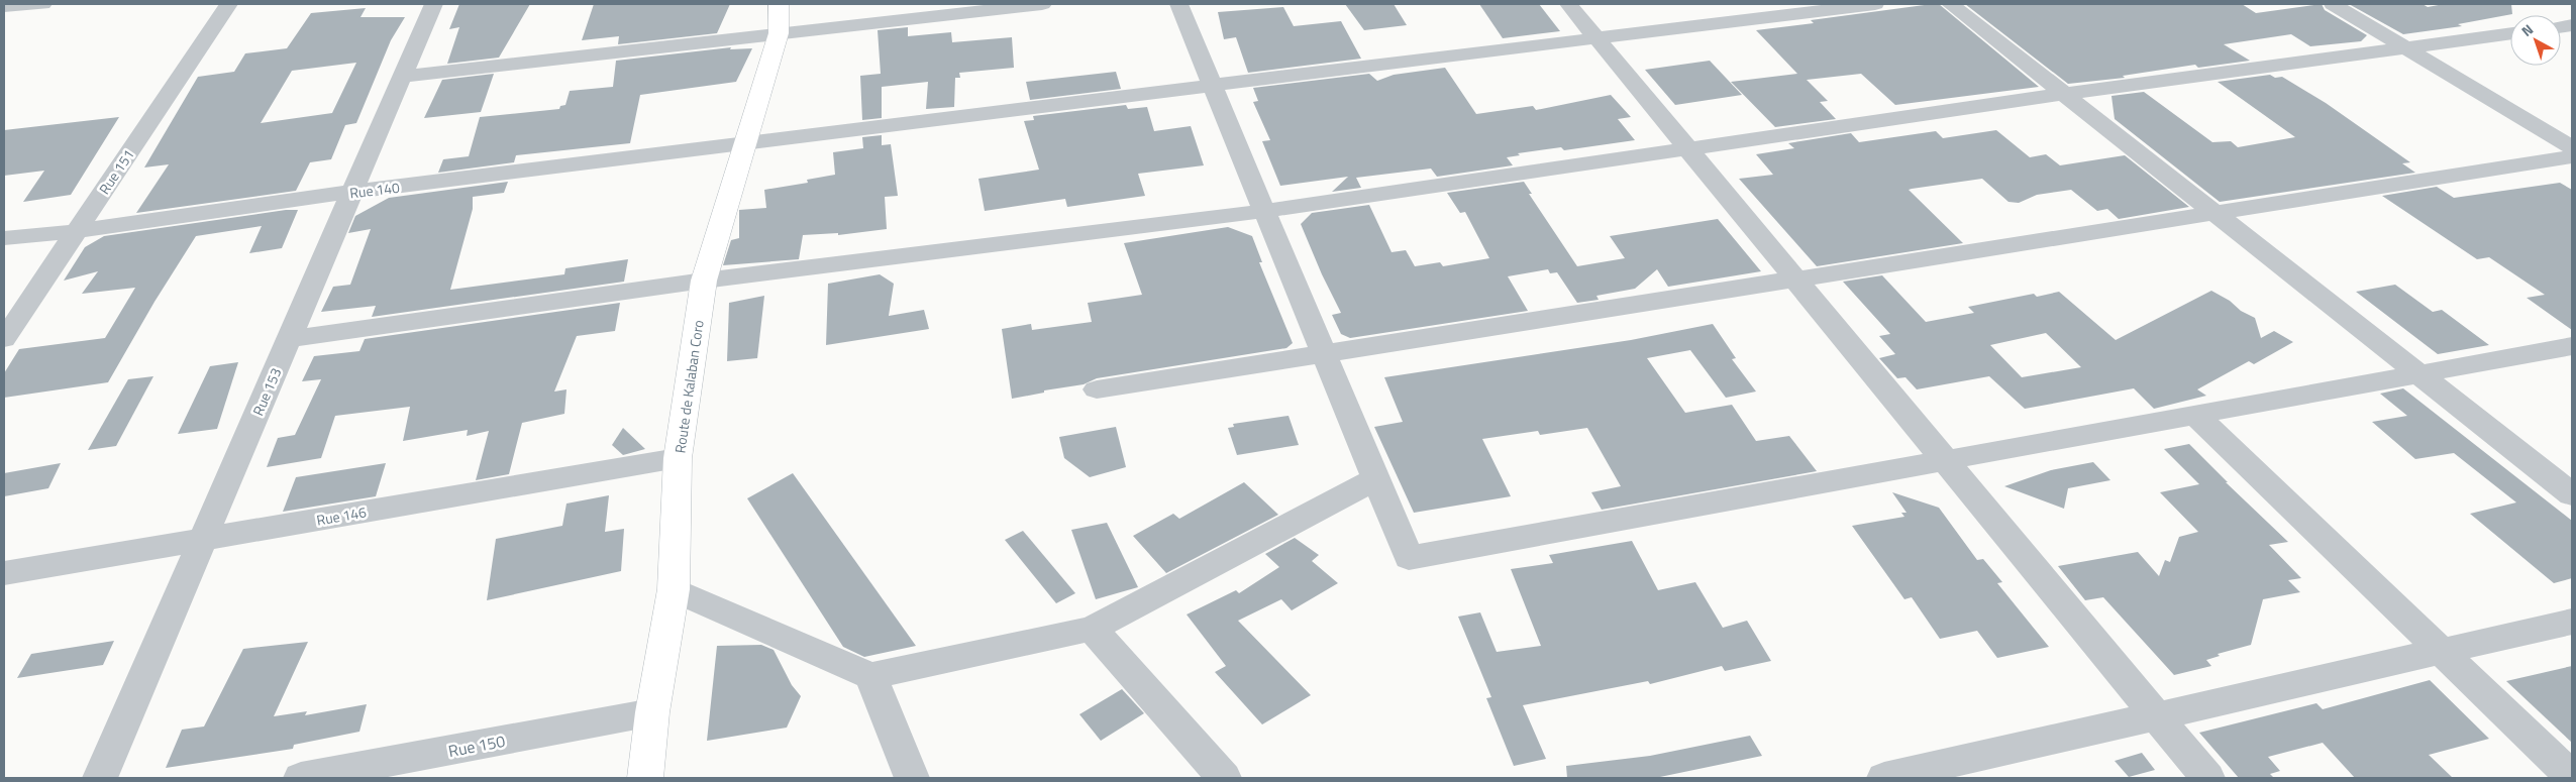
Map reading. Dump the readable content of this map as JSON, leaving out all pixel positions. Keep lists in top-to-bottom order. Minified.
{"streets":{"main road":["Route de Kalaban Coro"],"street":["Rue 151","Rue 140","Rue 153","Rue 146","Rue 150"]},"crossings":[["Rue 151","Rue 140"],["Rue 140","Route de Kalaban Coro"],["Rue 140","Rue 153"],["Route de Kalaban Coro","Rue 146"],["Route de Kalaban Coro","Rue 150"],["Rue 153","Rue 146"]],"north":"top left"}
